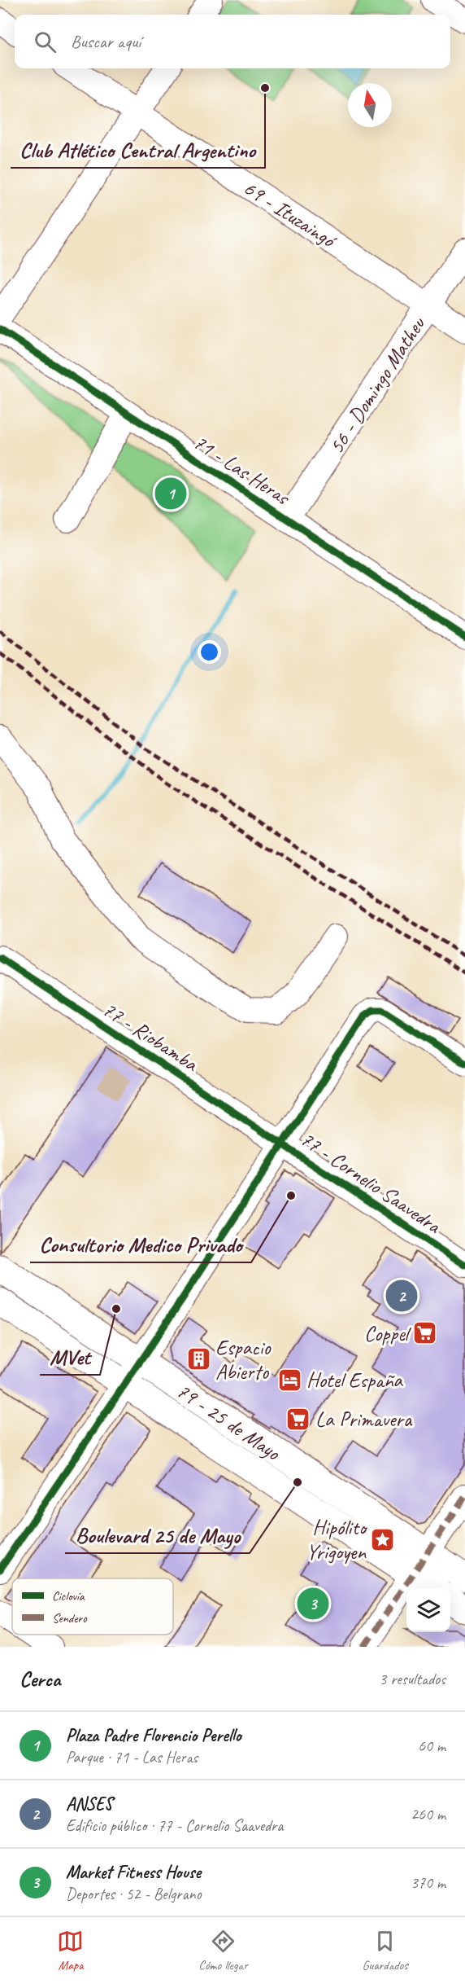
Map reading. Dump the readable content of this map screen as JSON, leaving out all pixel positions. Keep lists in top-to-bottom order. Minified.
{"streets":{"main road":["79 - 25 de Mayo"],"street":["69 - Ituzaingó","56 - Domingo Matheu","71 - Las Heras","77 - Riobamba","77 - Cornelio Saavedra"]},"crossings":[["69 - Ituzaingó","56 - Domingo Matheu"],["56 - Domingo Matheu","71 - Las Heras"],["77 - Riobamba","77 - Cornelio Saavedra"]],"places":{"other":["Club Atlético Central Argentino","Consultorio Medico Privado","MVet","Boulevard 25 de Mayo"],"supermarket":["Coppel","La Primavera"],"building":["Espacio Abierto"],"hotel":["Hotel España"],"place":["Hipólito Yrigoyen"]},"legend":["Ciclovía","Sendero"],"north":"top","page":{"search":"Buscar aquí","pins":["1","2","3"],"heading":["Cerca","3 resultados"],"list":[{"mark":"1","name":"Plaza Padre Florencio Perello","note":"Parque · 71 - Las Heras","value":"60 m"},{"mark":"2","name":"ANSES","note":"Edificio público · 77 - Cornelio Saavedra","value":"260 m"},{"mark":"3","name":"Market Fitness House","note":"Deportes · 52 - Belgrano","value":"370 m"}],"nav":["Mapa","Cómo llegar","Guardados"]}}
